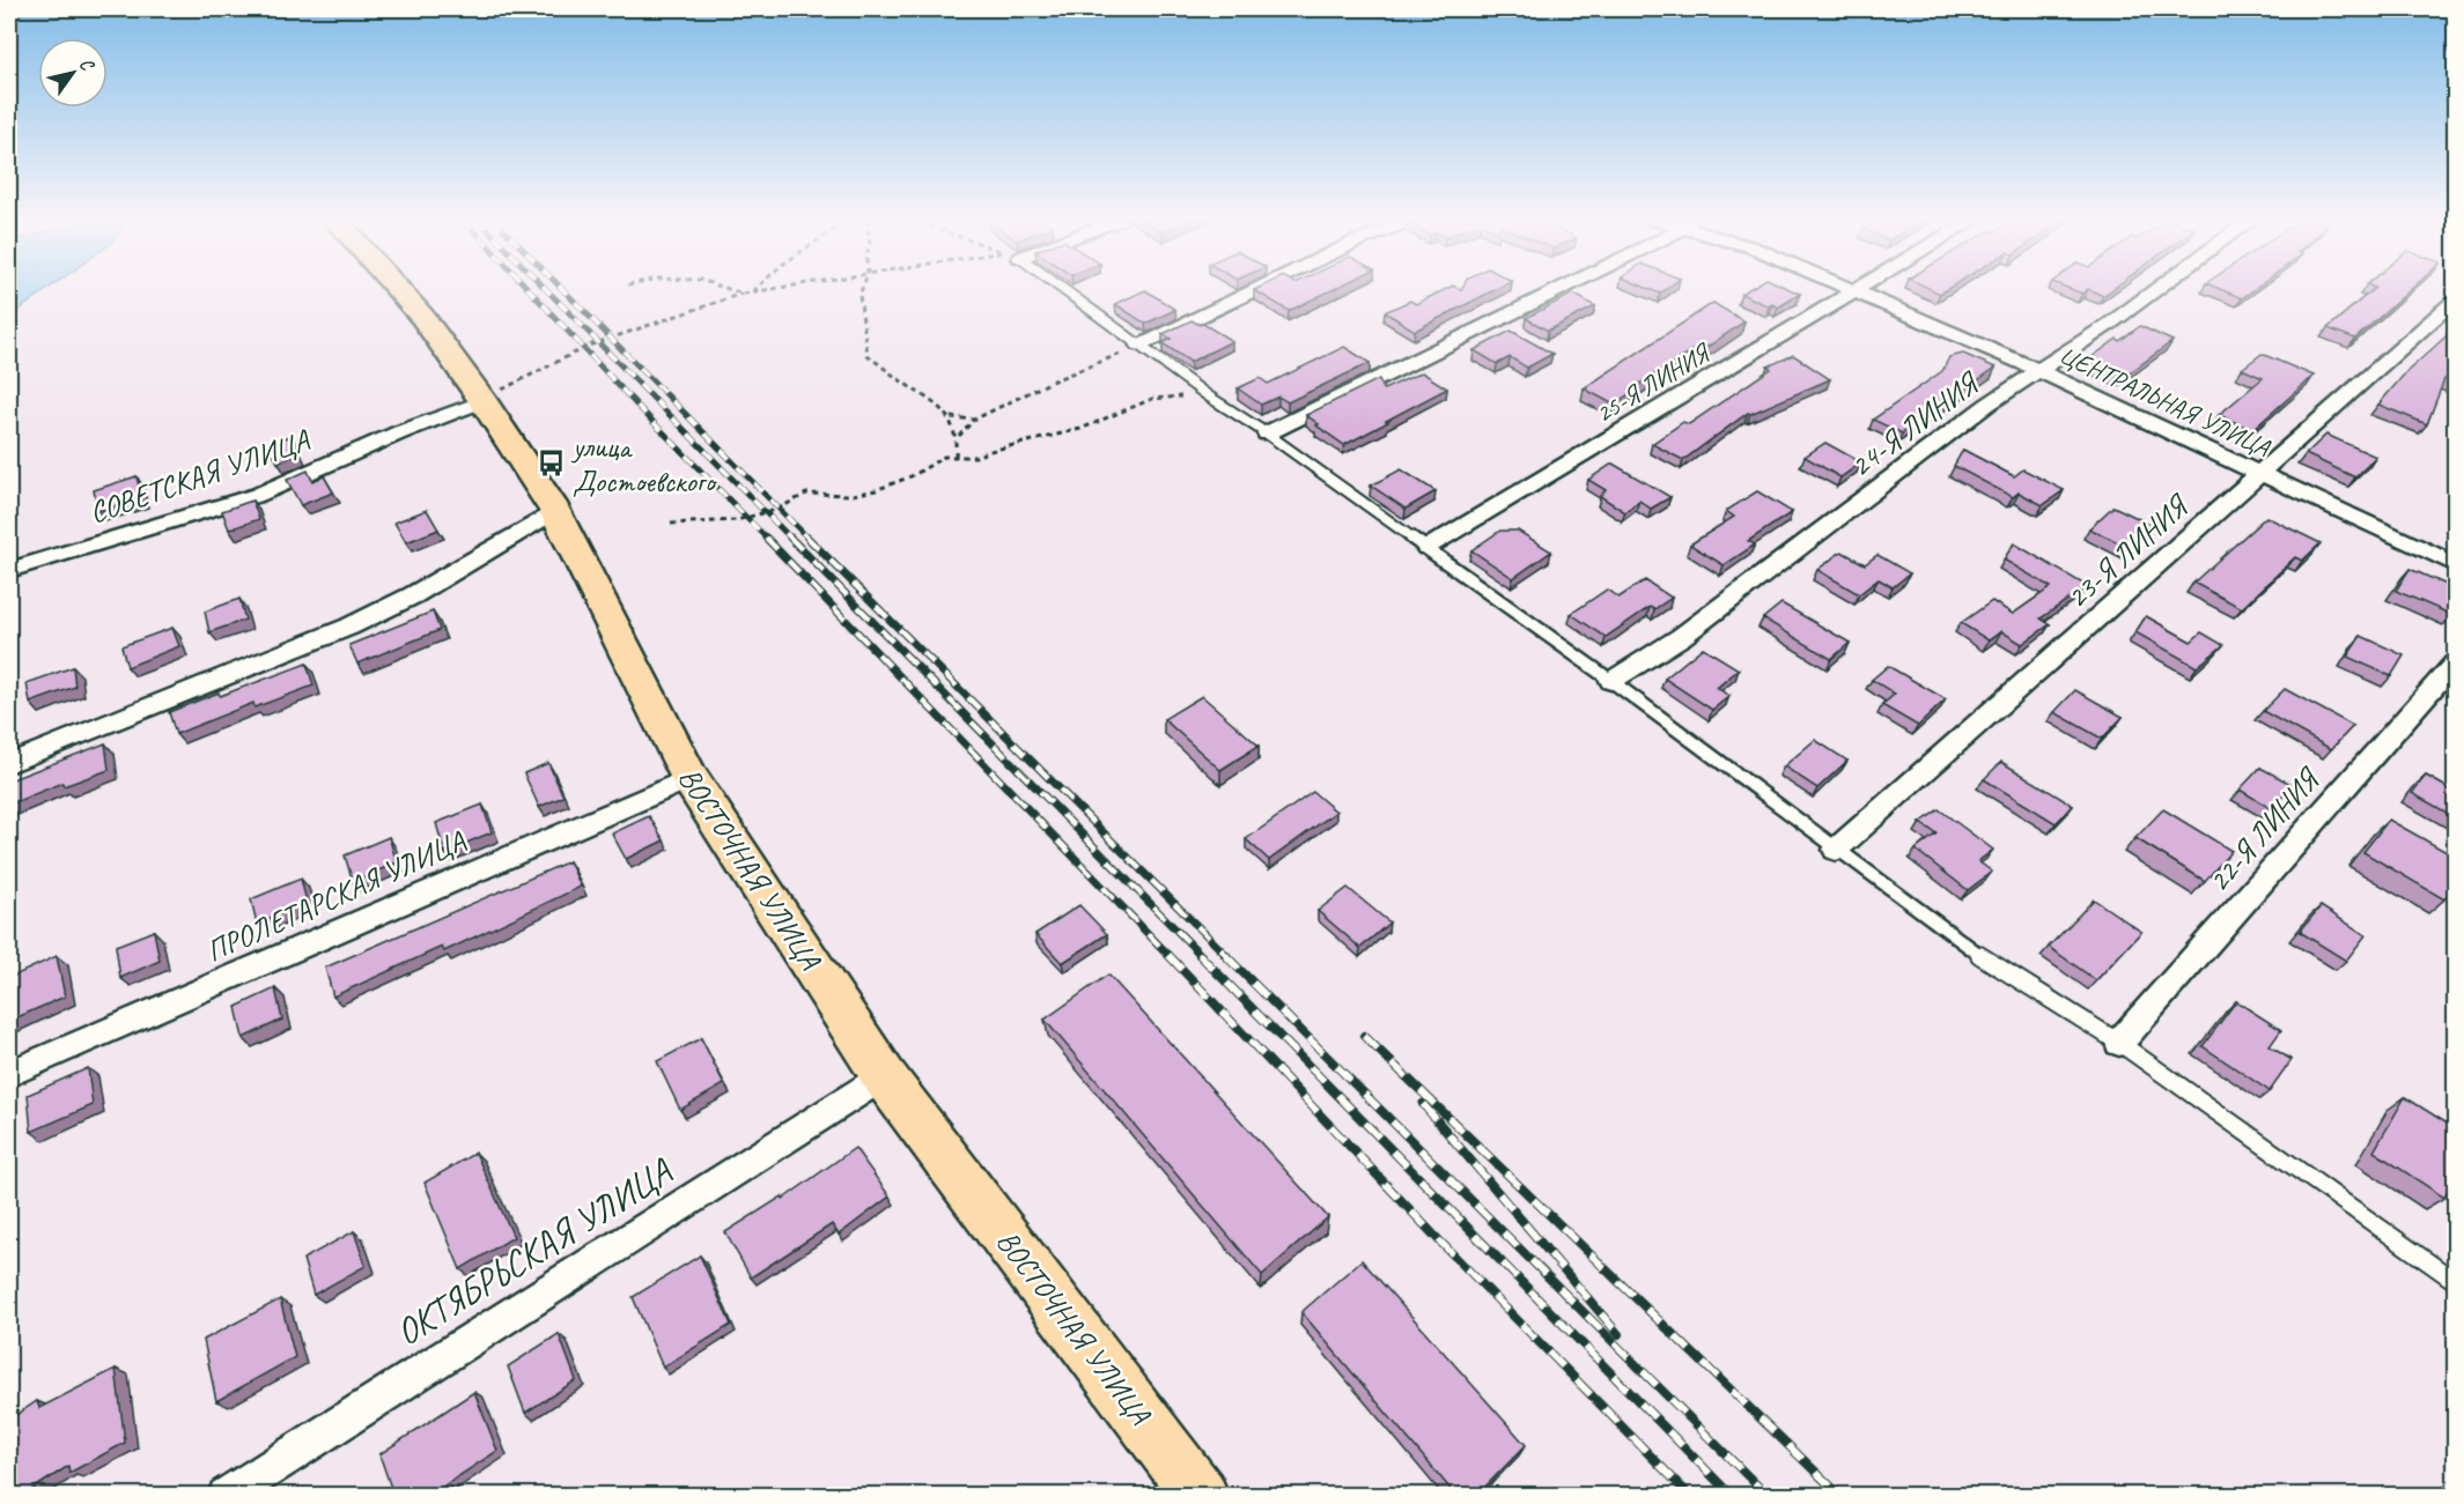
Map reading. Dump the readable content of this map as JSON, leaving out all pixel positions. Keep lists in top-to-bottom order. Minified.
{"streets":{"main road":["ВОСТОЧНАЯ УЛИЦА"],"street":["25-Я ЛИНИЯ","ЦЕНТРАЛЬНАЯ УЛИЦА","24-Я ЛИНИЯ","СОВЕТСКАЯ УЛИЦА","23-Я ЛИНИЯ","22-Я ЛИНИЯ","ПРОЛЕТАРСКАЯ УЛИЦА","ОКТЯБРЬСКАЯ УЛИЦА"]},"crossings":[["25-Я ЛИНИЯ","ЦЕНТРАЛЬНАЯ УЛИЦА"],["ЦЕНТРАЛЬНАЯ УЛИЦА","24-Я ЛИНИЯ"],["ЦЕНТРАЛЬНАЯ УЛИЦА","23-Я ЛИНИЯ"],["СОВЕТСКАЯ УЛИЦА","ВОСТОЧНАЯ УЛИЦА"],["ВОСТОЧНАЯ УЛИЦА","ПРОЛЕТАРСКАЯ УЛИЦА"],["ВОСТОЧНАЯ УЛИЦА","ОКТЯБРЬСКАЯ УЛИЦА"]],"places":{"bus stop":["улица Достоевского"]},"north":"top right"}
